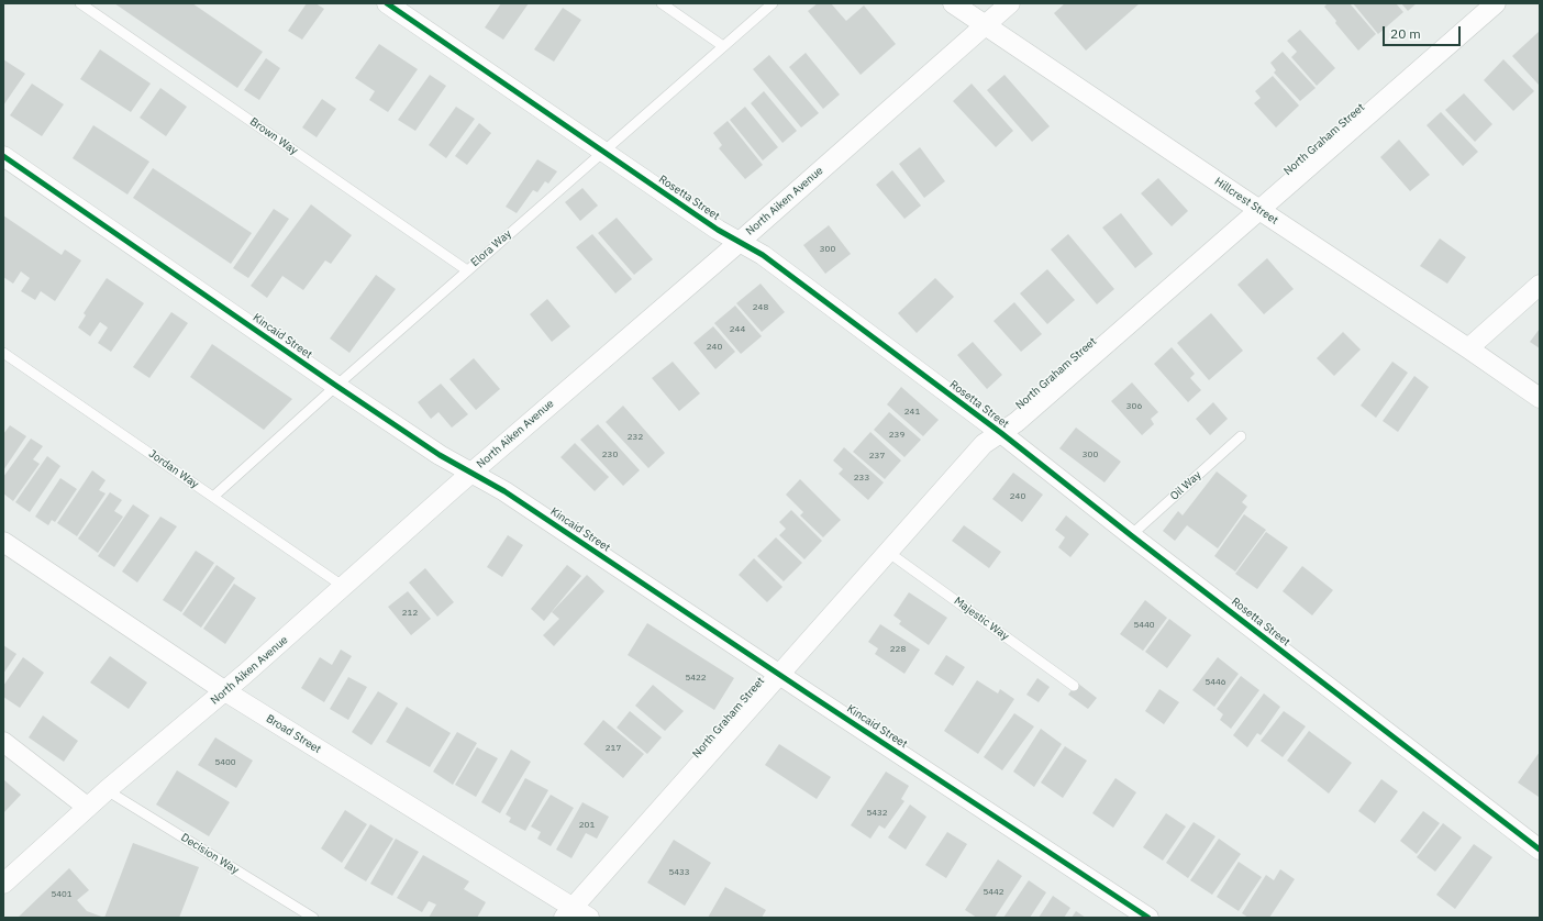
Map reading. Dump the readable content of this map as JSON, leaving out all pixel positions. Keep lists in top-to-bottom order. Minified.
{"streets":{"street":["North Graham Street","Rosetta Street","North Aiken Avenue","Hillcrest Street","Kincaid Street","Broad Street"],"lane":["Brown Way","Elora Way","Jordan Way","Oil Way","Majestic Way","Decision Way"]},"crossings":[["Brown Way","Elora Way"],["North Graham Street","Rosetta Street"],["North Graham Street","Hillcrest Street"],["North Graham Street","Kincaid Street"],["North Graham Street","Majestic Way"],["North Graham Street","Broad Street"],["Rosetta Street","North Aiken Avenue"],["Rosetta Street","Elora Way"],["Rosetta Street","Oil Way"],["North Aiken Avenue","Hillcrest Street"],["North Aiken Avenue","Kincaid Street"],["North Aiken Avenue","Jordan Way"],["North Aiken Avenue","Broad Street"],["North Aiken Avenue","Decision Way"],["Elora Way","Kincaid Street"],["Elora Way","Jordan Way"]],"house_numbers":["300","248","244","240","306","241","239","232","230","300","237","233","240","212","5440","228","5422","5446","217","5400","5432","201","5433","5442","5401"],"scale_bar":"20 m"}
